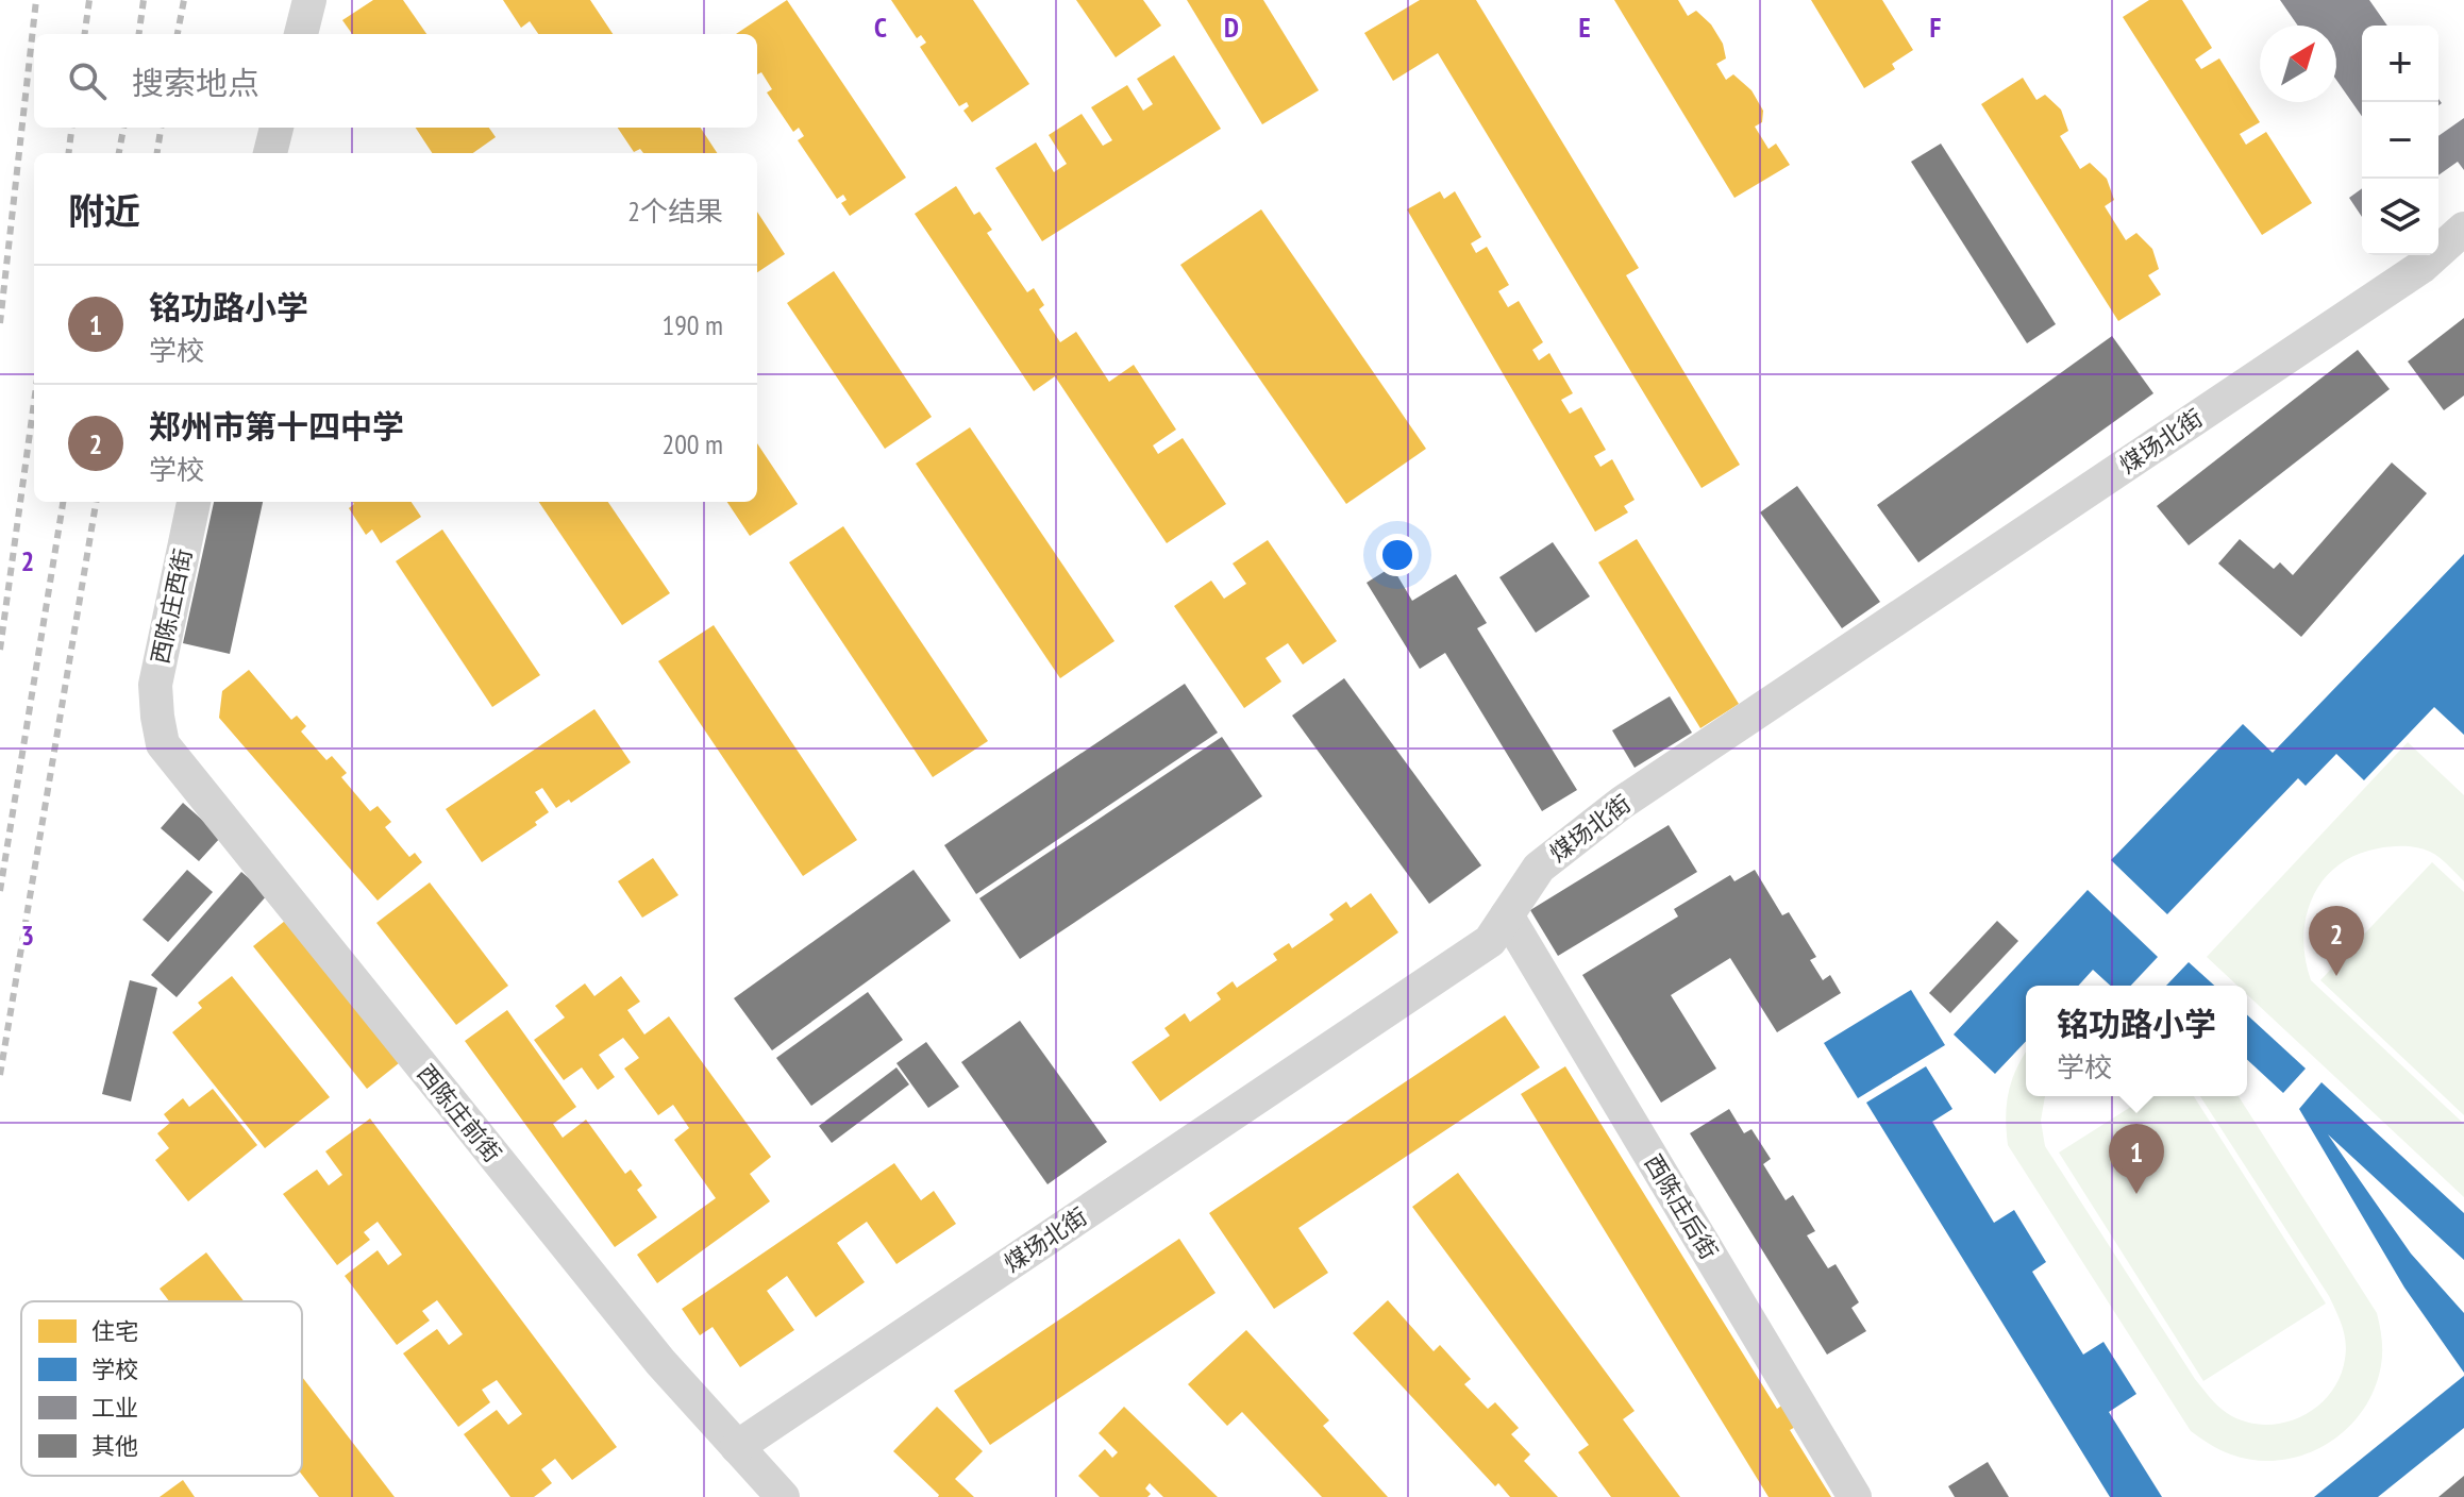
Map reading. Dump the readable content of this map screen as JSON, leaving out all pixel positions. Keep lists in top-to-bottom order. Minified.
{"streets":{"street":["煤场北街","西陈庄西街","西陈庄前街","西陈庄后街"]},"crossings":[["煤场北街","西陈庄前街"],["煤场北街","西陈庄后街"],["西陈庄西街","西陈庄前街"]],"legend":["住宅","学校","工业","其他"],"north":"top right","page":{"map_buttons":["+","−"],"search":"搜索地点","heading":["附近","2个结果"],"list":[{"mark":"1","name":"铭功路小学","note":"学校","value":"190 m"},{"mark":"2","name":"郑州市第十四中学","note":"学校","value":"200 m"}],"pins":["2","1"],"popup":["铭功路小学","学校"]},"grid":{"columns":["C","D","E","F"],"rows":["2","3"]}}
